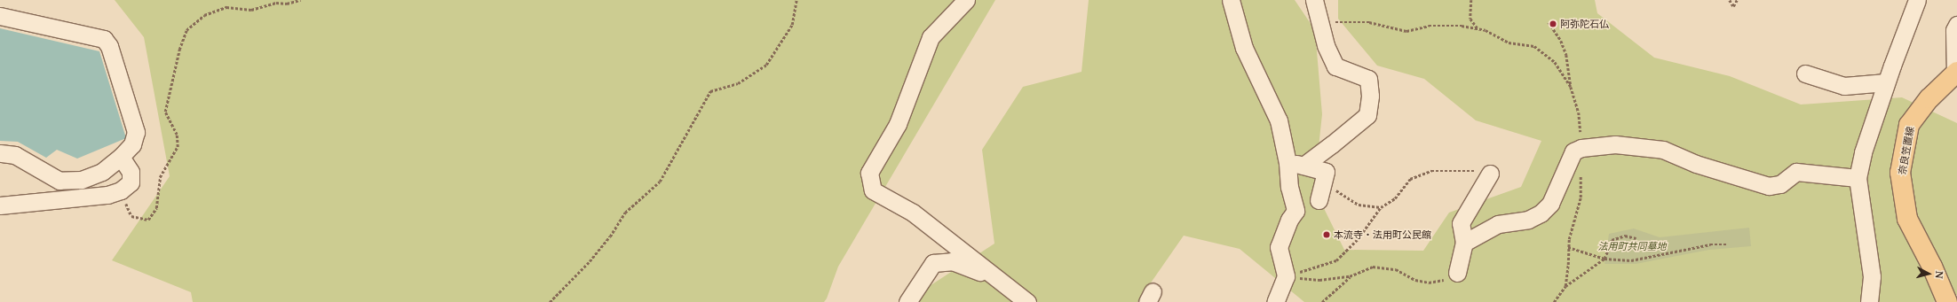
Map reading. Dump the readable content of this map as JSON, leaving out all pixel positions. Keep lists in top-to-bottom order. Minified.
{"streets":{"main road":["奈良笠置線"]},"parks":["法用町共同墓地"],"places":["阿弥陀石仏","本流寺・法用町公民館"],"north":"right"}
